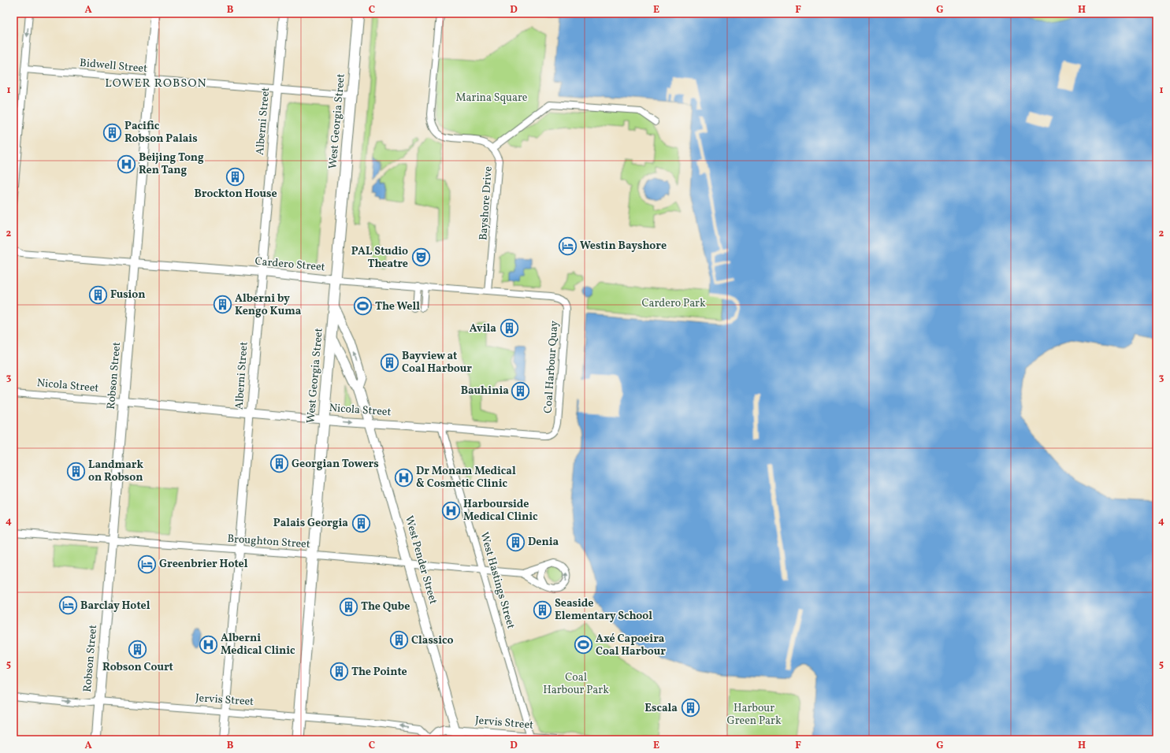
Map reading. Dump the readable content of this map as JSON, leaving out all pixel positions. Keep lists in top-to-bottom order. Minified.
{"streets":{"highway":["West Georgia Street"],"main road":["Robson Street","West Pender Street"],"street":["Bidwell Street","Alberni Street","Bayshore Drive","Cardero Street","Coal Harbour Quay","Nicola Street","Broughton Street","West Hastings Street","Jervis Street"]},"crossings":[["Bidwell Street","Alberni Street"],["Bidwell Street","West Georgia Street"],["Bidwell Street","Robson Street"],["Alberni Street","Cardero Street"],["Alberni Street","Nicola Street"],["Alberni Street","Broughton Street"],["Alberni Street","Jervis Street"],["West Georgia Street","Cardero Street"],["West Georgia Street","Nicola Street"],["West Georgia Street","Broughton Street"],["West Georgia Street","West Pender Street"],["West Georgia Street","Jervis Street"],["Bayshore Drive","Cardero Street"],["Cardero Street","Coal Harbour Quay"],["Cardero Street","Robson Street"],["Coal Harbour Quay","Nicola Street"],["Robson Street","Nicola Street"],["Robson Street","Broughton Street"],["Robson Street","Jervis Street"],["Nicola Street","West Pender Street"],["Nicola Street","West Hastings Street"],["Broughton Street","West Pender Street"],["Broughton Street","West Hastings Street"],["West Pender Street","Jervis Street"],["West Hastings Street","Jervis Street"]],"districts":["LOWER ROBSON"],"parks":["Marina Square","Cardero Park","Coal Harbour Park","Harbour Green Park"],"places":{"building":["Pacific Robson Palais","Brockton House","Fusion","Alberni by Kengo Kuma","Avila","Bayview at Coal Harbour","Bauhinia","Georgian Towers","Landmark on Robson","Palais Georgia","Denia","The Qube","Seaside Elementary School","Classico","Robson Court","The Pointe","Escala"],"hospital":["Beijing Tong Ren Tang","Dr Monam Medical & Cosmetic Clinic","Harbourside Medical Clinic","Alberni Medical Clinic"],"hotel":["Westin Bayshore","Greenbrier Hotel","Barclay Hotel"],"theatre":["PAL Studio Theatre"],"sports":["The Well","Axé Capoeira Coal Harbour"]},"grid":{"columns":["A","B","C","D","E","F","G","H"],"rows":["1","2","3","4","5"]}}
